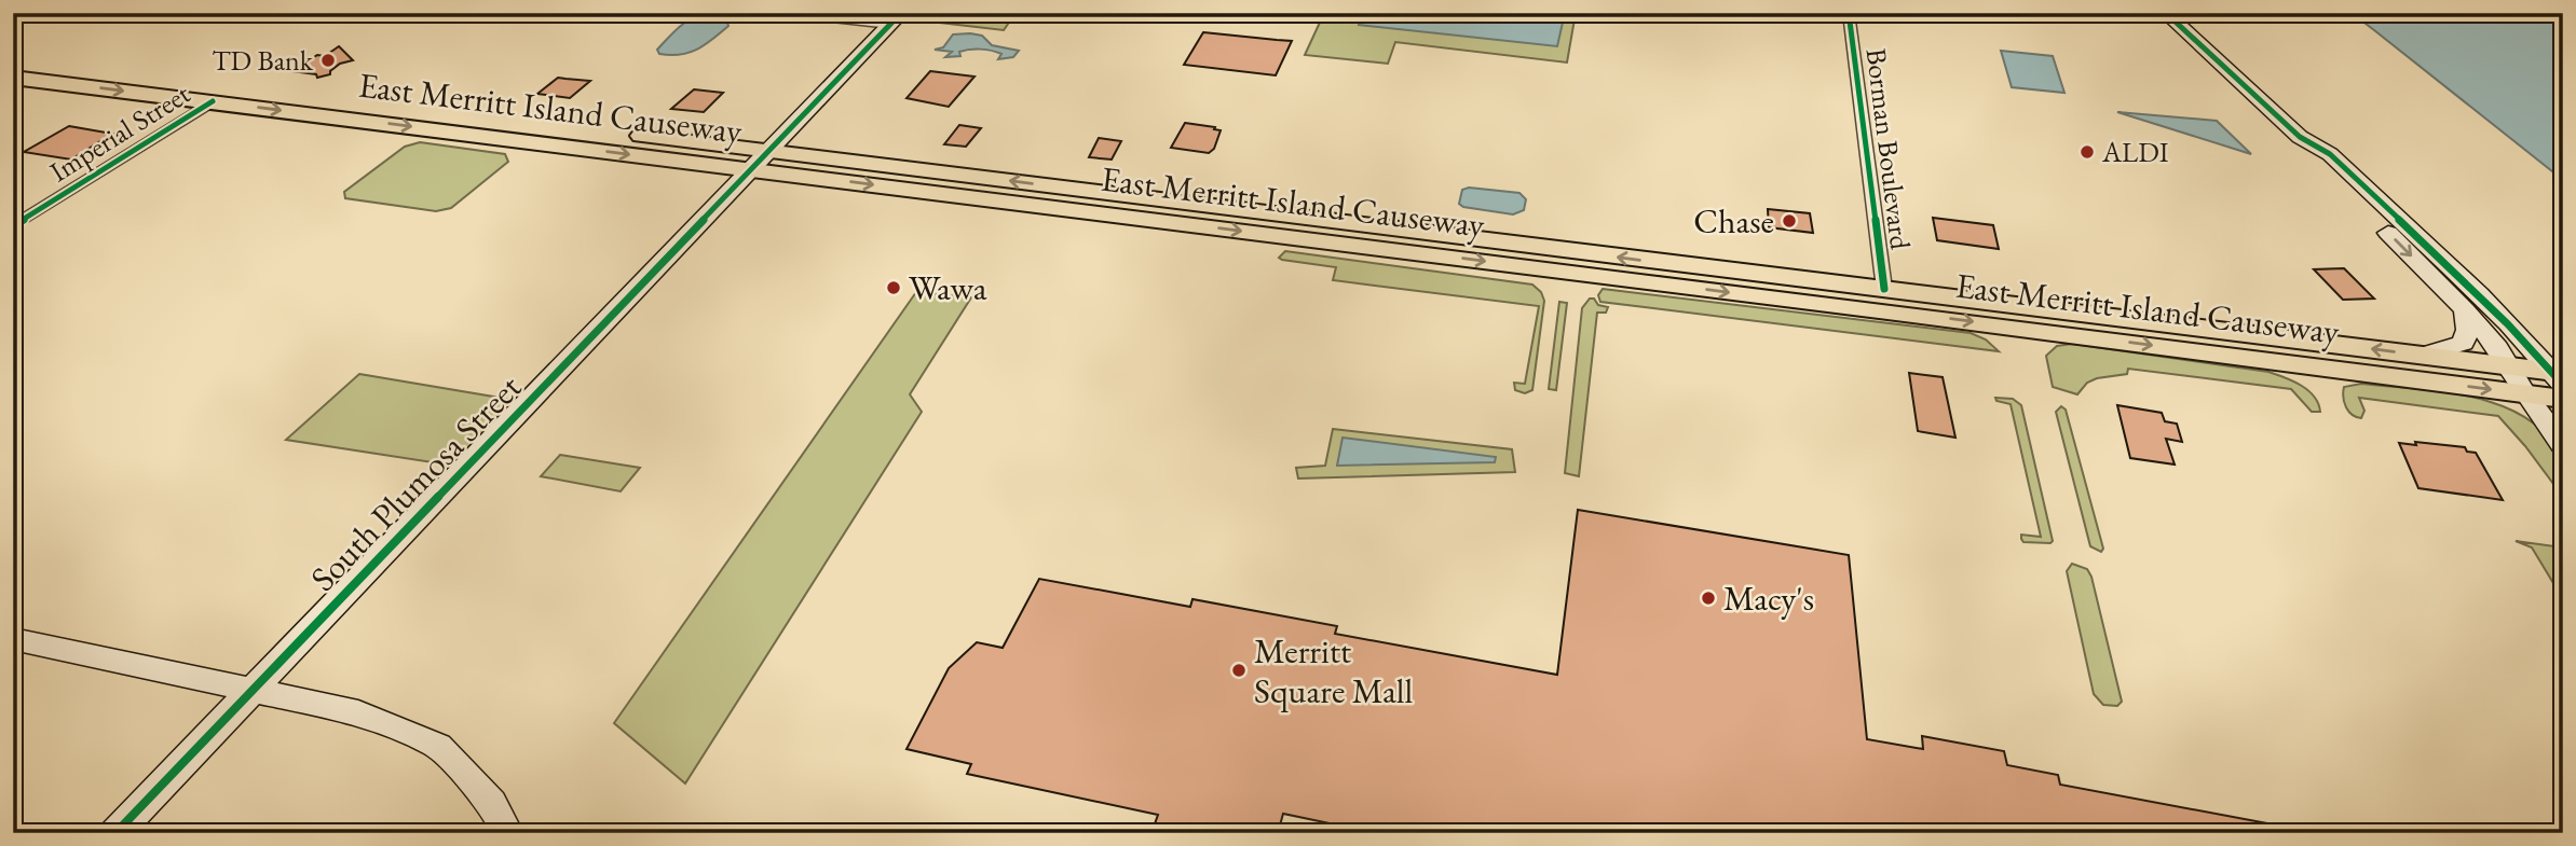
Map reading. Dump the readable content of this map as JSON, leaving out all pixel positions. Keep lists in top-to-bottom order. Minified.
{"streets":{"main road":["East Merritt Island Causeway"],"street":["Imperial Street","Borman Boulevard","South Plumosa Street"]},"crossings":[["East Merritt Island Causeway","Imperial Street"],["East Merritt Island Causeway","Borman Boulevard"],["East Merritt Island Causeway","South Plumosa Street"]],"places":["TD Bank","ALDI","Chase","Wawa","Macy's","Merritt Square Mall"]}
